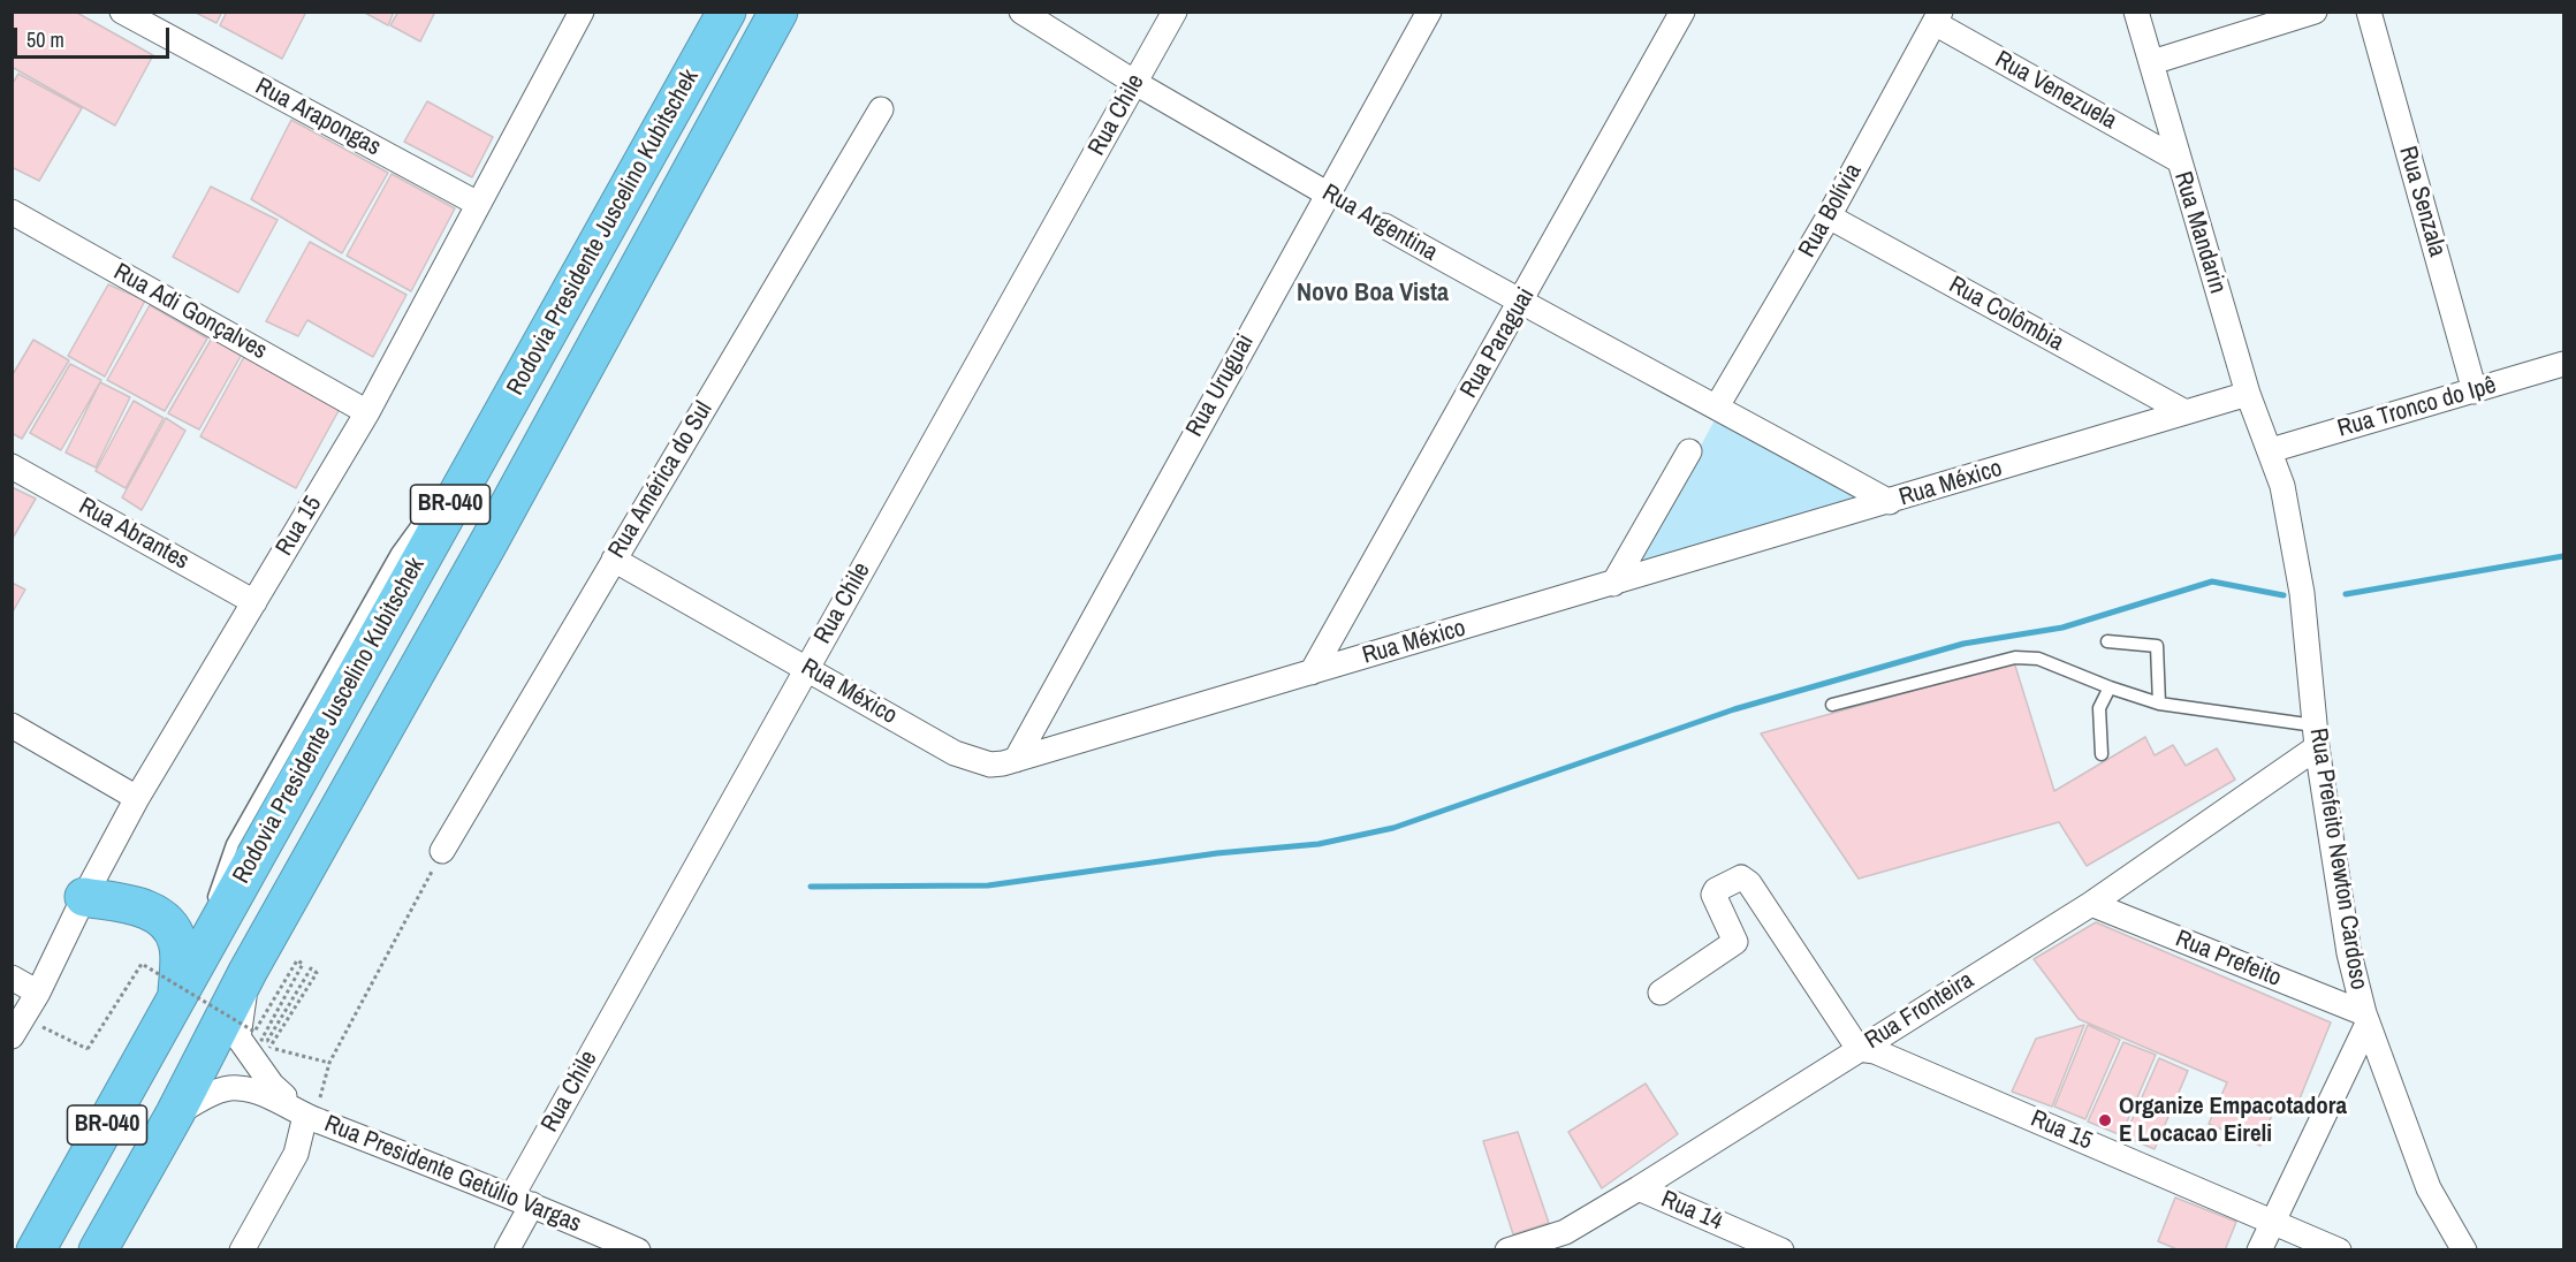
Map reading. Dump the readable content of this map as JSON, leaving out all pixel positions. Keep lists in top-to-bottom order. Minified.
{"streets":{"highway":["Rodovia Presidente Juscelino Kubitschek","BR-040"],"street":["Rua Venezuela","Rua Chile","Rua Arapongas","Rua Senzala","Rua Bolívia","Rua Argentina","Rua Mandarin","Rua Adi Gonçalves","Rua Colômbia","Rua Paraguai","Rua Uruguai","Rua Tronco do Ipê","Rua América do Sul","Rua México","Rua 15","Rua Abrantes","Rua Prefeito Newton Cardoso","Rua Prefeito","Rua Fronteira","Rua Presidente Getúlio Vargas","Rua 14"]},"crossings":[["Rua Venezuela","Rua Bolívia"],["Rua Venezuela","Rua Mandarin"],["Rua Chile","Rua Argentina"],["Rua Chile","Rua México"],["Rua Chile","Rua Presidente Getúlio Vargas"],["Rua Arapongas","Rua 15"],["Rua Senzala","Rua Tronco do Ipê"],["Rua Bolívia","Rua Argentina"],["Rua Bolívia","Rua Colômbia"],["Rua Argentina","Rua Paraguai"],["Rua Argentina","Rua Uruguai"],["Rua Argentina","Rua México"],["Rodovia Presidente Juscelino Kubitschek","Rua Presidente Getúlio Vargas"],["Rua Mandarin","Rua Tronco do Ipê"],["Rua Mandarin","Rua México"],["Rua Mandarin","Rua Prefeito Newton Cardoso"],["Rua Adi Gonçalves","Rua 15"],["Rua Colômbia","Rua México"],["Rua Paraguai","Rua México"],["Rua Uruguai","Rua México"],["Rua Tronco do Ipê","Rua Prefeito Newton Cardoso"],["Rua América do Sul","Rua México"],["Rua 15","Rua Abrantes"],["Rua 15","Rua Fronteira"],["Rua Prefeito Newton Cardoso","Rua Prefeito"],["Rua Prefeito Newton Cardoso","Rua Fronteira"],["Rua Prefeito","Rua Fronteira"],["Rua Fronteira","Rua 14"]],"districts":["Novo Boa Vista"],"places":["Organize Empacotadora E Locacao Eireli"],"scale_bar":"50 m"}
